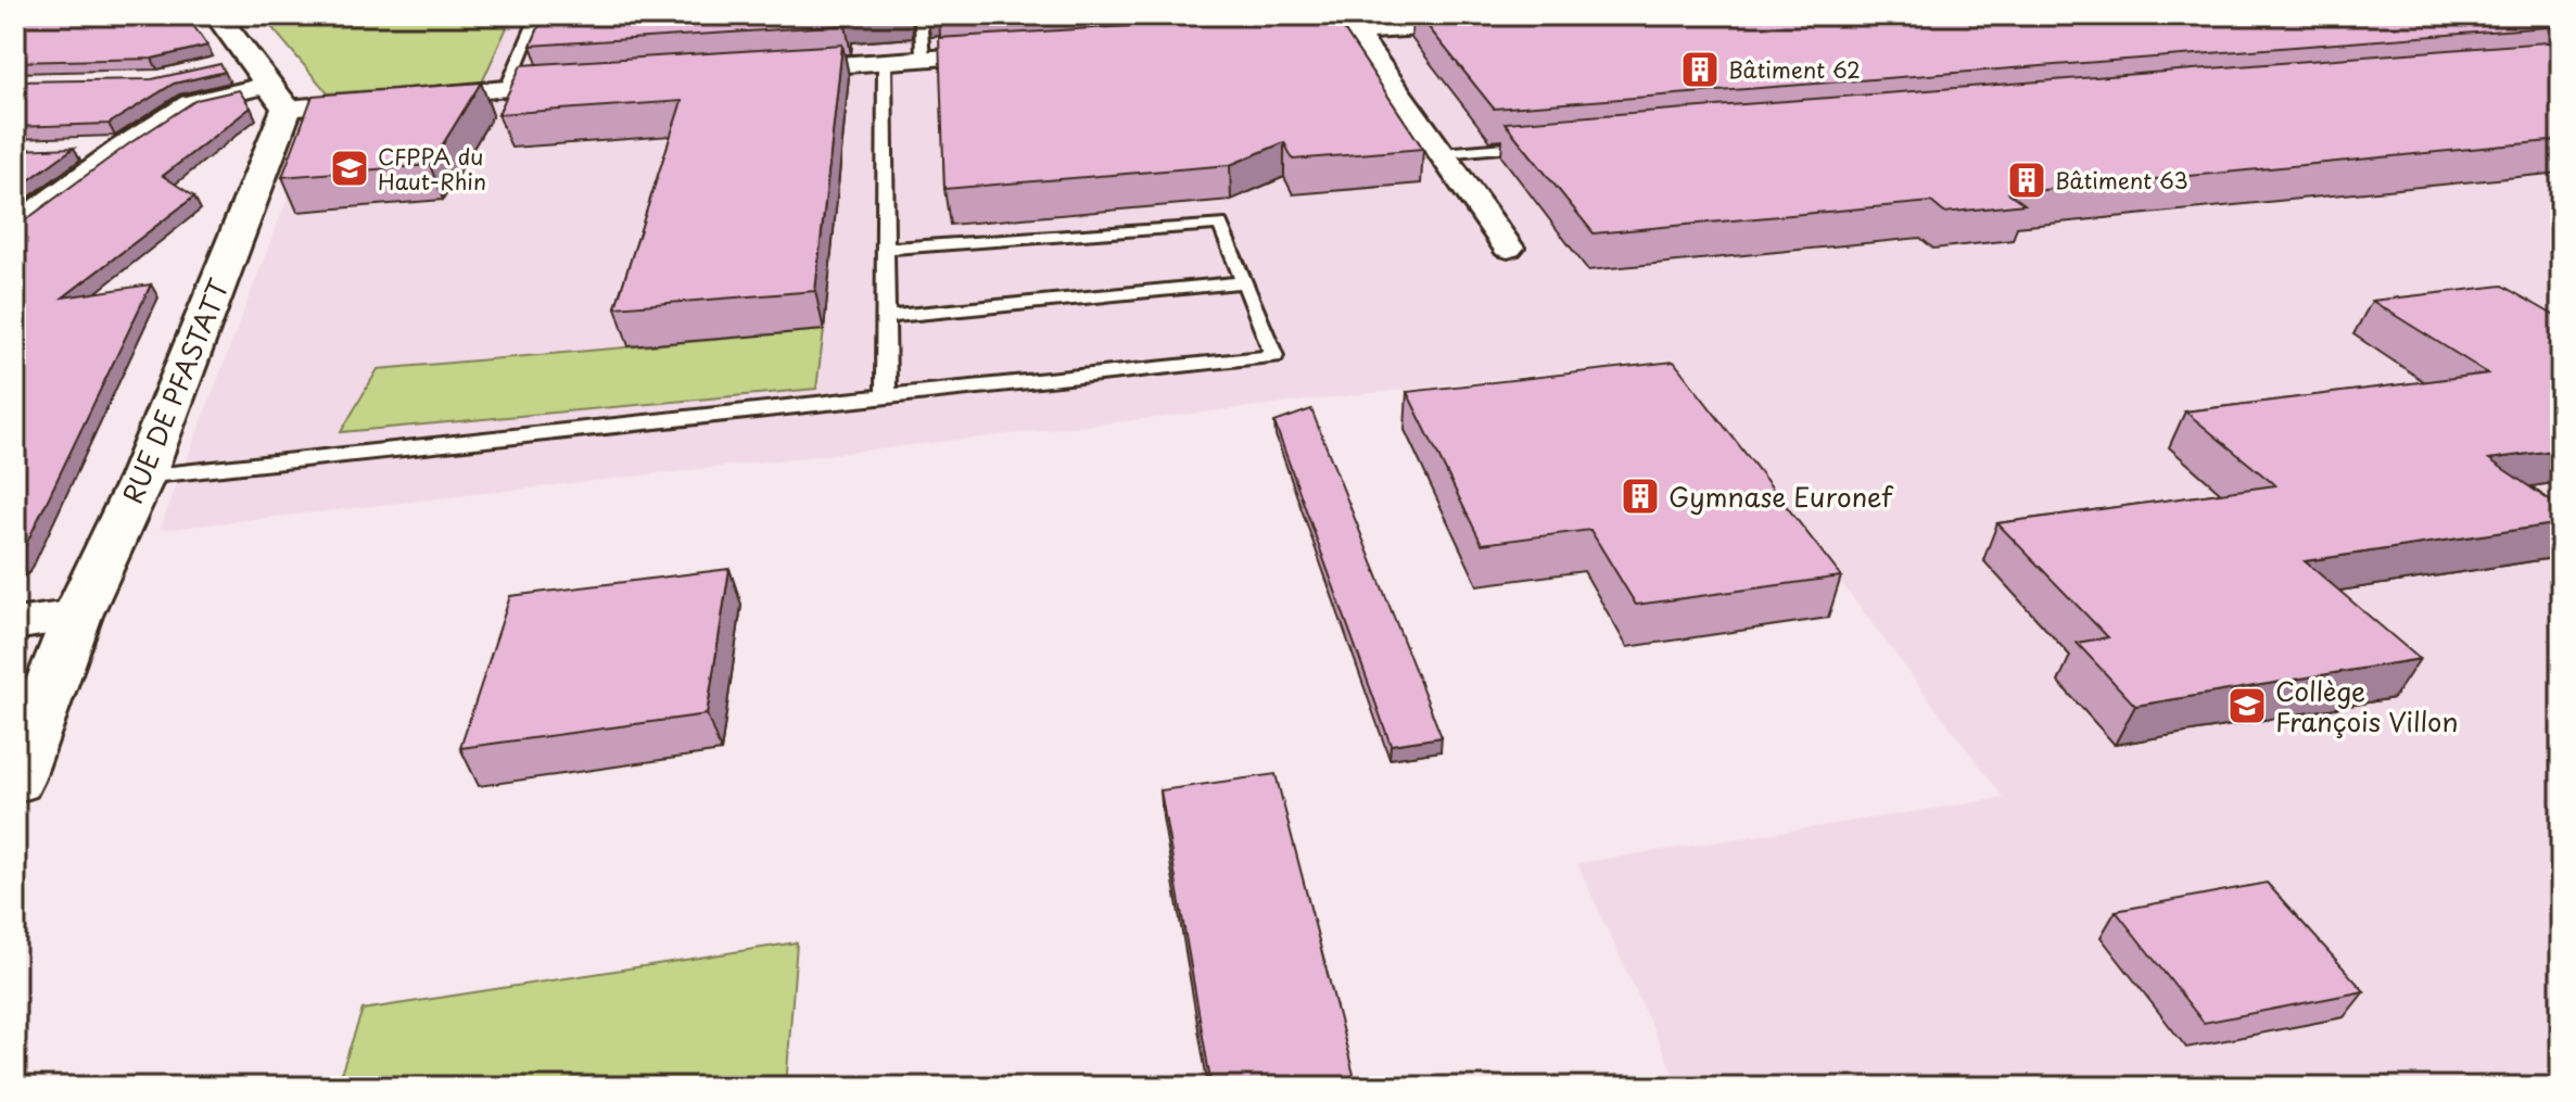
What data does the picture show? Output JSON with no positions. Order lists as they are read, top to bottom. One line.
{"streets":{"street":["RUE DE PFASTATT"]},"places":{"building":["Bâtiment 62","Bâtiment 63","Gymnase Euronef"],"school or university":["CFPPA du Haut-Rhin","Collège François Villon"]}}
